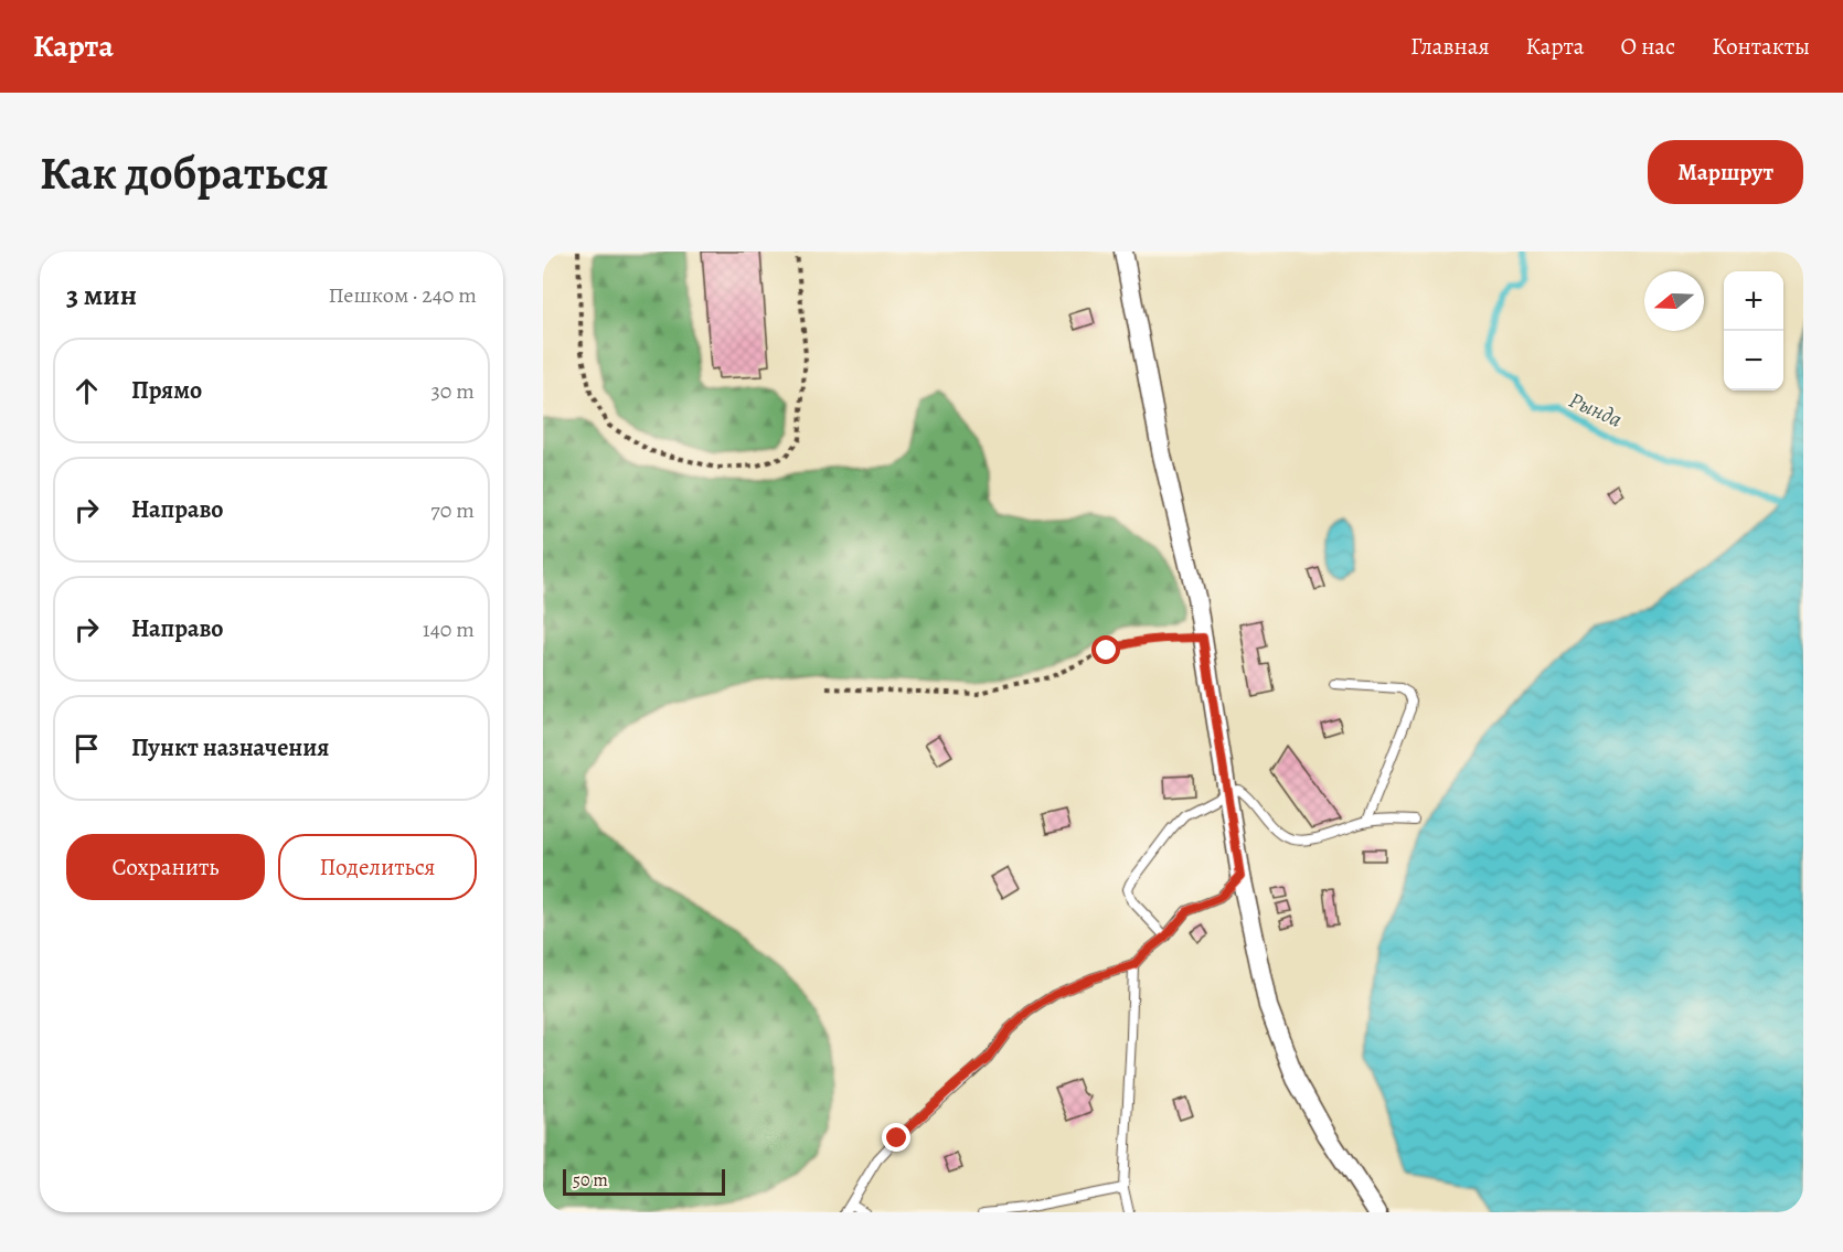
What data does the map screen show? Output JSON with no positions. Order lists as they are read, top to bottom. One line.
{"water":["Рында"],"scale_bar":"50 m","north":"left","page":{"header":"Карта","nav":["Главная","Карта","О нас","Контакты"],"buttons":["Маршрут",["Сохранить","Поделиться"]],"title":"Как добраться","heading":["3 мин","Пешком · 240 m"],"map_buttons":["+","−"],"list":[["Прямо","30 m"],["Направо","70 m"],["Направо","140 m"],"Пункт назначения"],"scale":"50 m"}}
